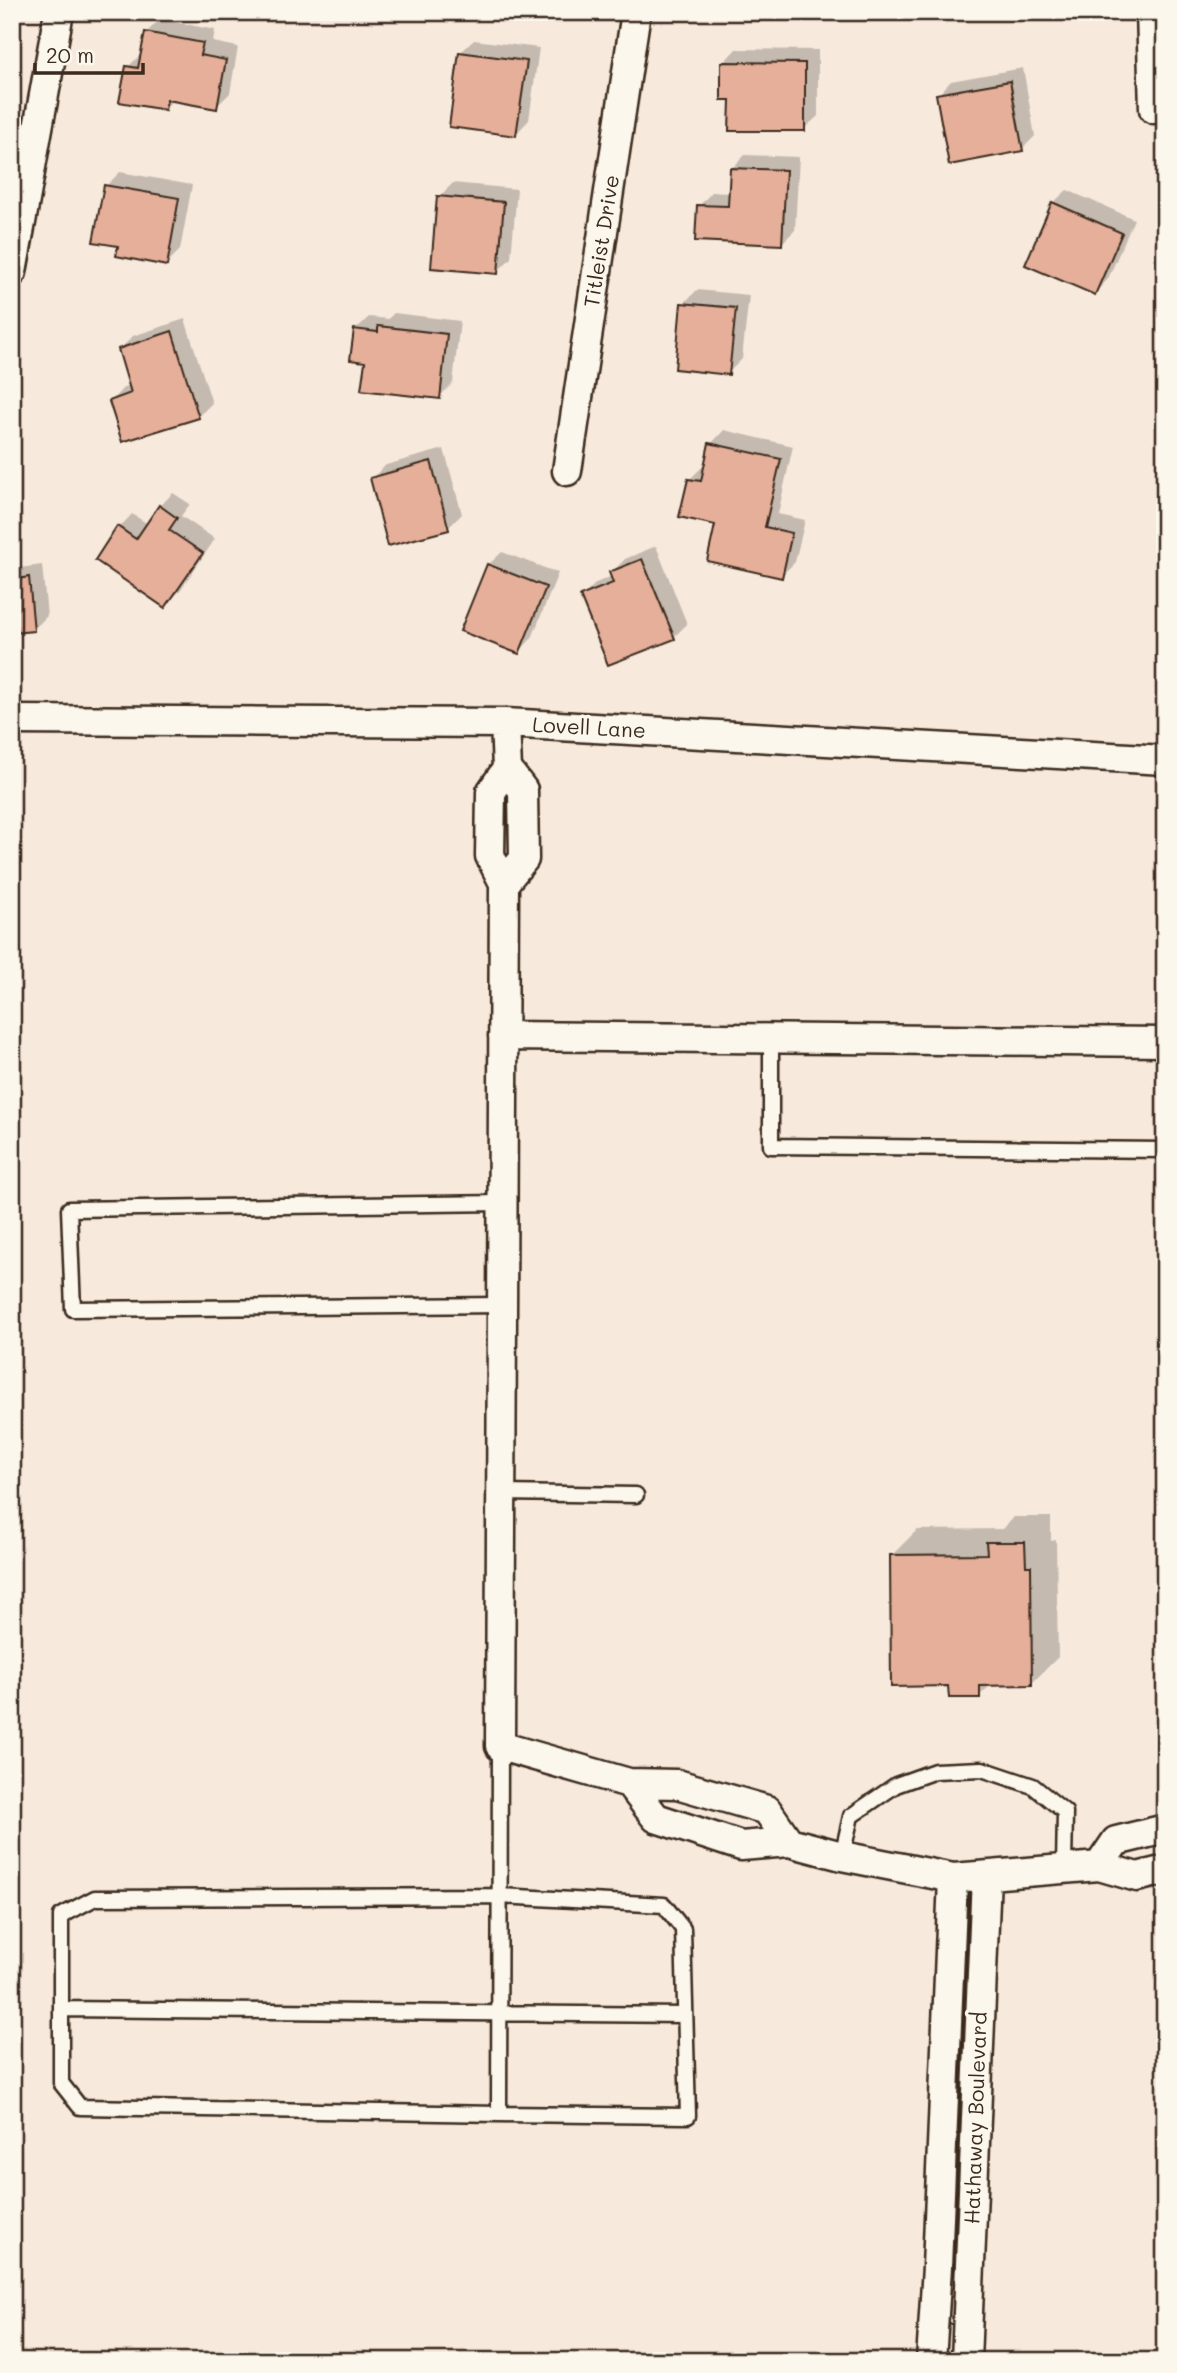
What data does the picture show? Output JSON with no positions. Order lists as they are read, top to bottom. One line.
{"streets":{"street":["Titleist Drive","Lovell Lane","Hathaway Boulevard"]},"scale_bar":"20 m"}
